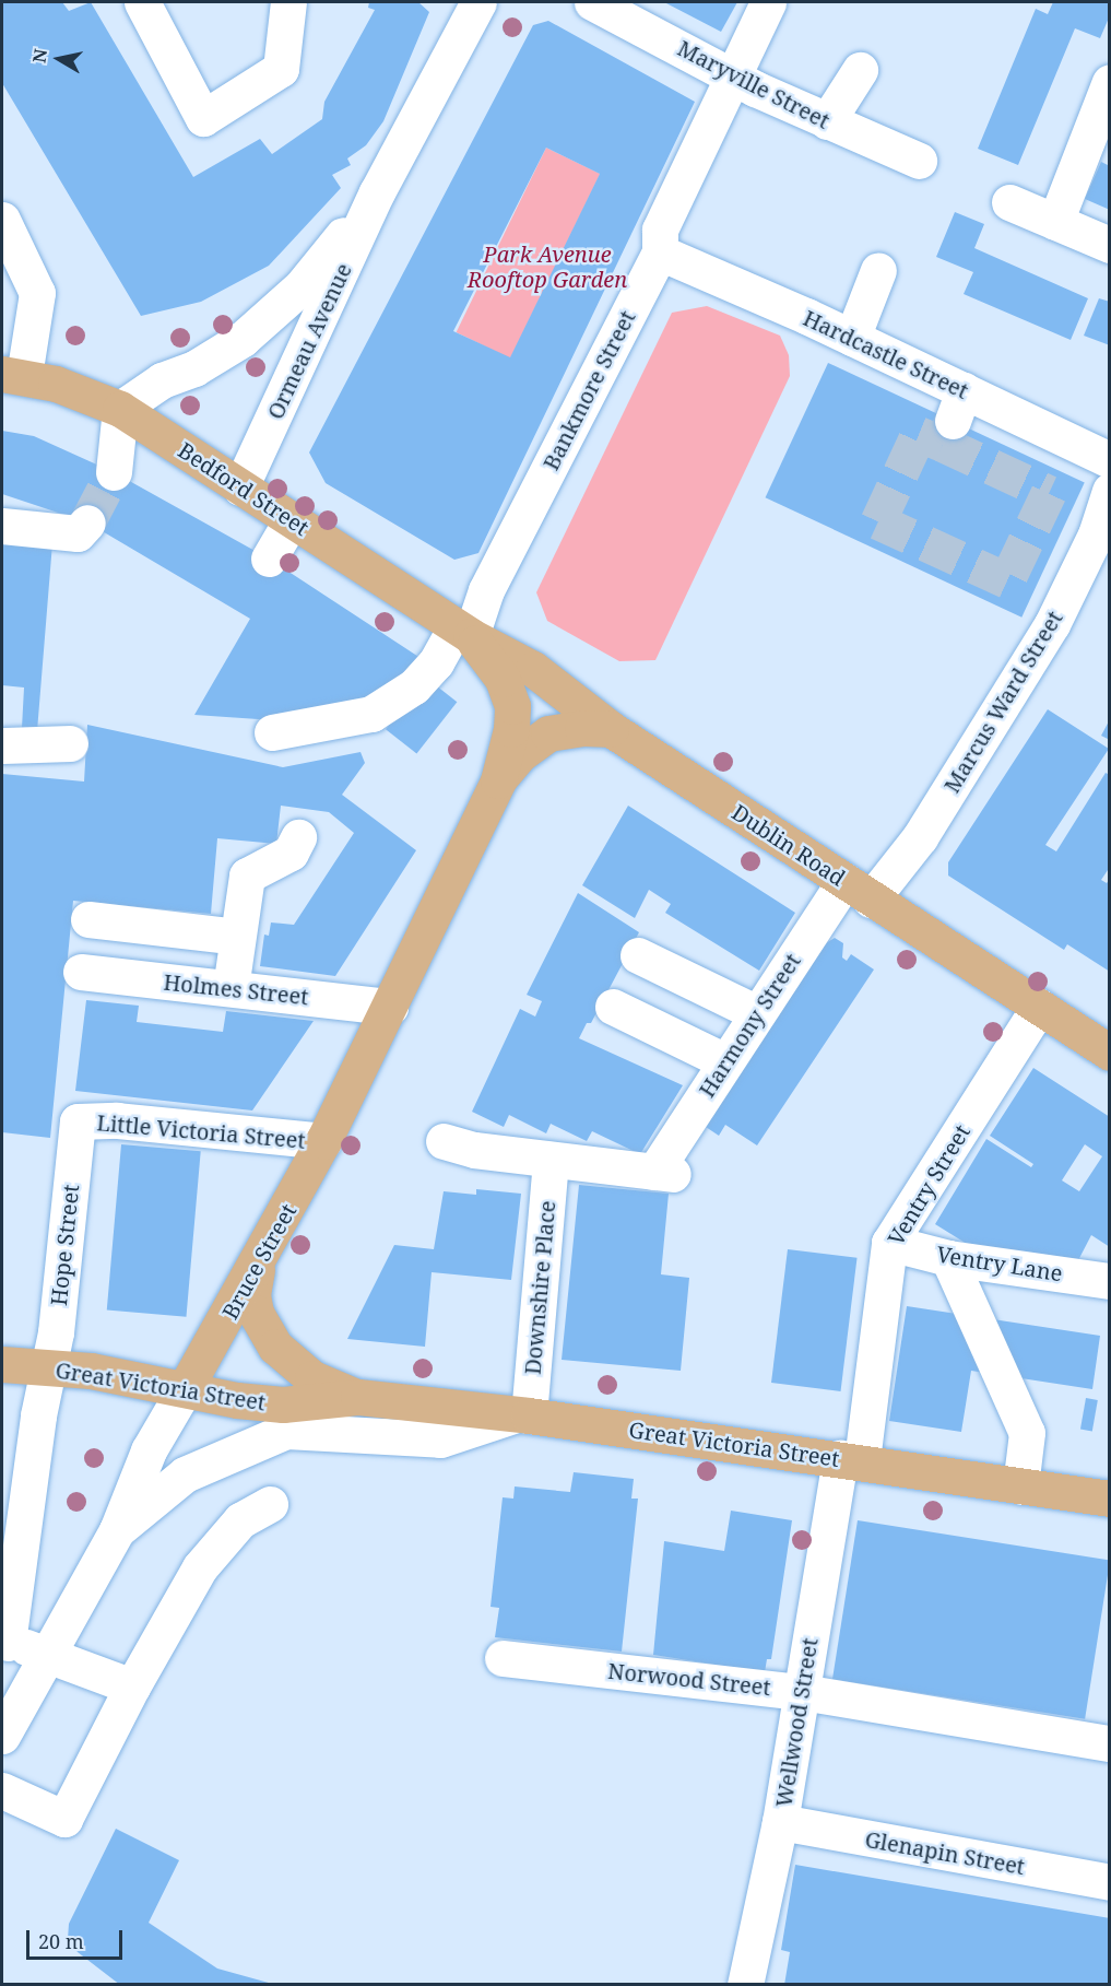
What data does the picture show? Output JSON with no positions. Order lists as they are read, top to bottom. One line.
{"streets":{"main road":["Bedford Street","Dublin Road","Bruce Street","Great Victoria Street"],"street":["Maryville Street","Ormeau Avenue","Hardcastle Street","Bankmore Street","Marcus Ward Street","Holmes Street","Harmony Street","Little Victoria Street","Ventry Street","Hope Street","Ventry Lane","Downshire Place","Norwood Street","Wellwood Street","Glenapin Street"]},"crossings":[["Maryville Street","Bankmore Street"],["Ormeau Avenue","Bedford Street"],["Hardcastle Street","Bankmore Street"],["Bankmore Street","Bedford Street"],["Bankmore Street","Dublin Road"],["Bankmore Street","Bruce Street"],["Bedford Street","Dublin Road"],["Bedford Street","Bruce Street"],["Marcus Ward Street","Dublin Road"],["Marcus Ward Street","Harmony Street"],["Dublin Road","Harmony Street"],["Dublin Road","Ventry Street"],["Dublin Road","Bruce Street"],["Holmes Street","Bruce Street"],["Harmony Street","Downshire Place"],["Little Victoria Street","Hope Street"],["Little Victoria Street","Bruce Street"],["Ventry Street","Ventry Lane"],["Ventry Street","Great Victoria Street"],["Ventry Street","Wellwood Street"],["Hope Street","Great Victoria Street"],["Bruce Street","Great Victoria Street"],["Downshire Place","Great Victoria Street"],["Great Victoria Street","Wellwood Street"],["Norwood Street","Wellwood Street"],["Wellwood Street","Glenapin Street"]],"parks":["Park Avenue Rooftop Garden"],"scale_bar":"20 m","north":"left"}
